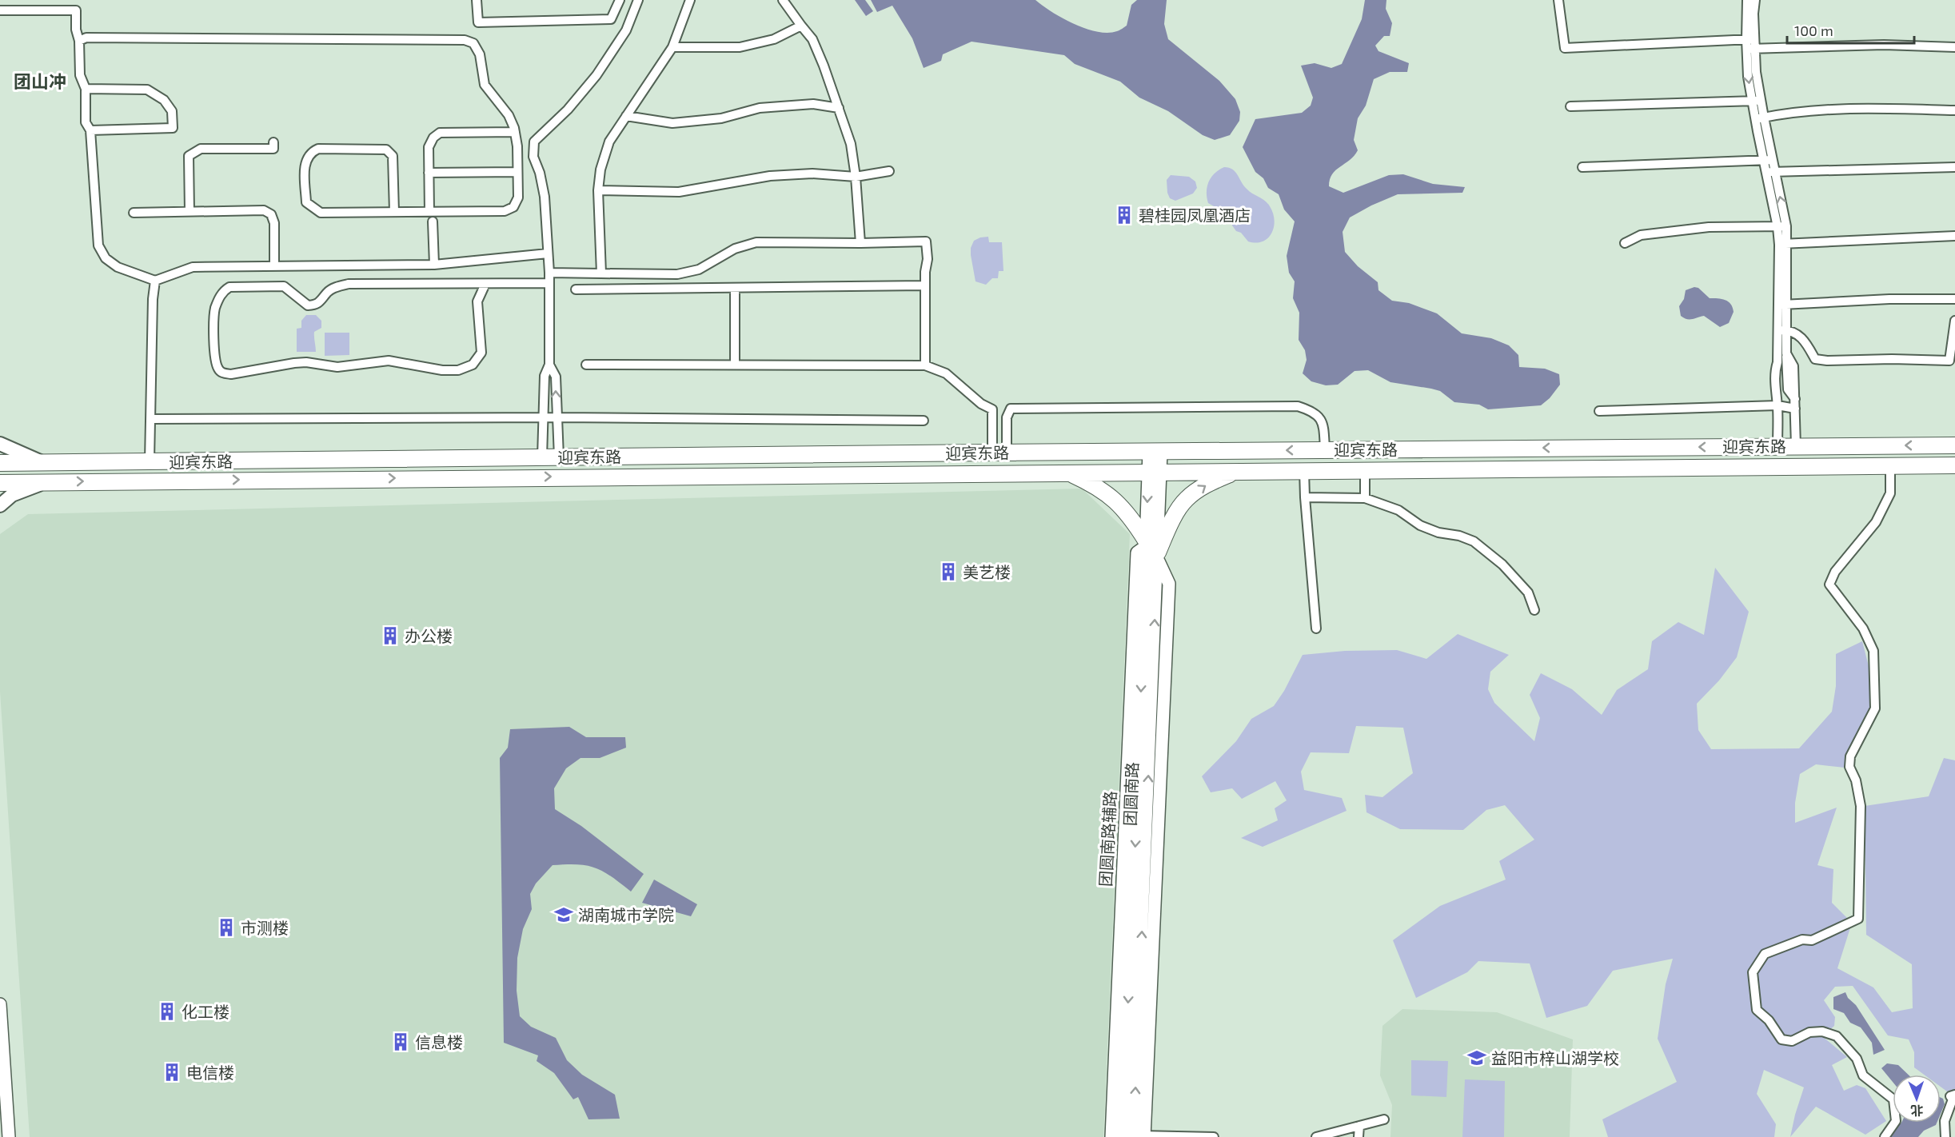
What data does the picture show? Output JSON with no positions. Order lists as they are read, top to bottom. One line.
{"streets":{"highway":["迎宾东路"],"main road":["团圆南路","团圆南路辅路"]},"crossings":[["迎宾东路","团圆南路"],["团圆南路","团圆南路辅路"]],"districts":["团山冲"],"places":{"building":["碧桂园凤凰酒店","美艺楼","办公楼","市测楼","化工楼","信息楼","电信楼"],"school or university":["湖南城市学院","益阳市梓山湖学校"]},"scale_bar":"100 m","north":"bottom"}
